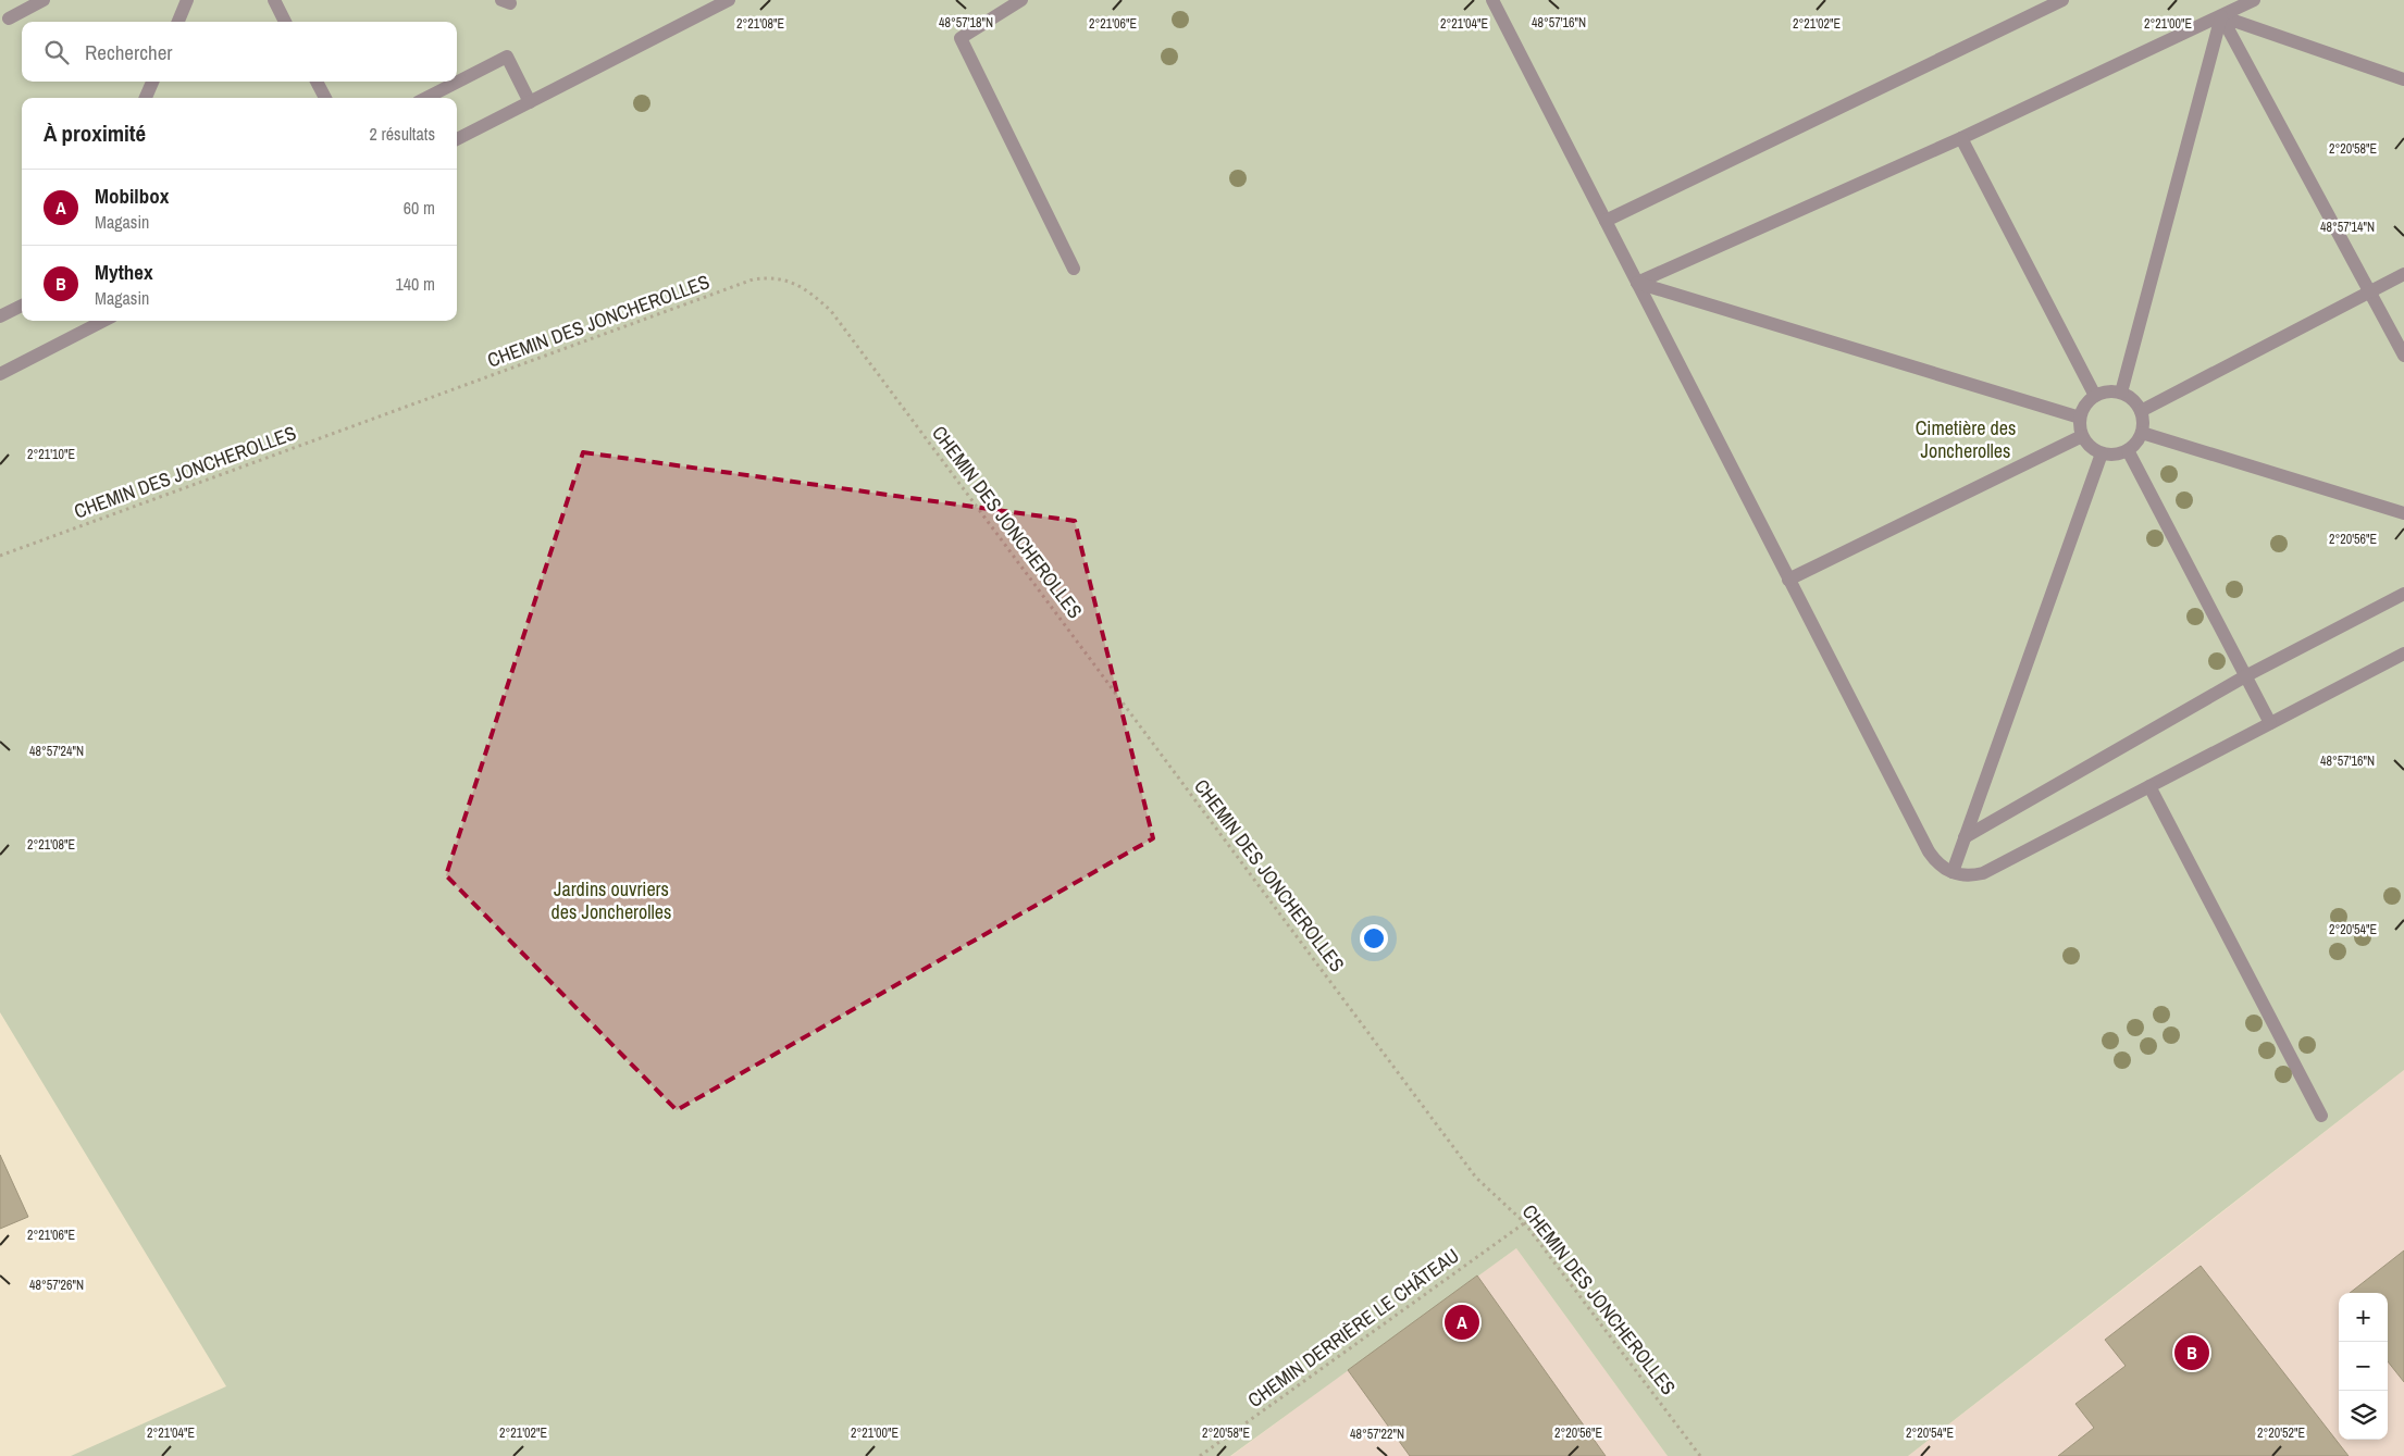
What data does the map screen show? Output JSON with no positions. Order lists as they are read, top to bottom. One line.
{"streets":{"path":["CHEMIN DES JONCHEROLLES","CHEMIN DERRIÈRE LE CHÂTEAU"]},"crossings":[["CHEMIN DES JONCHEROLLES","CHEMIN DERRIÈRE LE CHÂTEAU"]],"parks":["Cimetière des Joncherolles","Jardins ouvriers des Joncherolles"],"page":{"search":"Rechercher","heading":["À proximité","2 résultats"],"list":[{"mark":"A","name":"Mobilbox","note":"Magasin","value":"60 m"},{"mark":"B","name":"Mythex","note":"Magasin","value":"140 m"}],"map_buttons":["+","−"],"pins":["A","B"]},"coordinates":["48°57'18\"N","48°57'16\"N","2°21'08\"E","2°21'06\"E","2°21'04\"E","2°21'02\"E","2°21'00\"E","2°20'58\"E","48°57'14\"N","2°21'10\"E","2°20'56\"E","48°57'24\"N","2°20'54\"E","48°57'26\"N","2°20'52\"E","48°57'22\"N"]}
